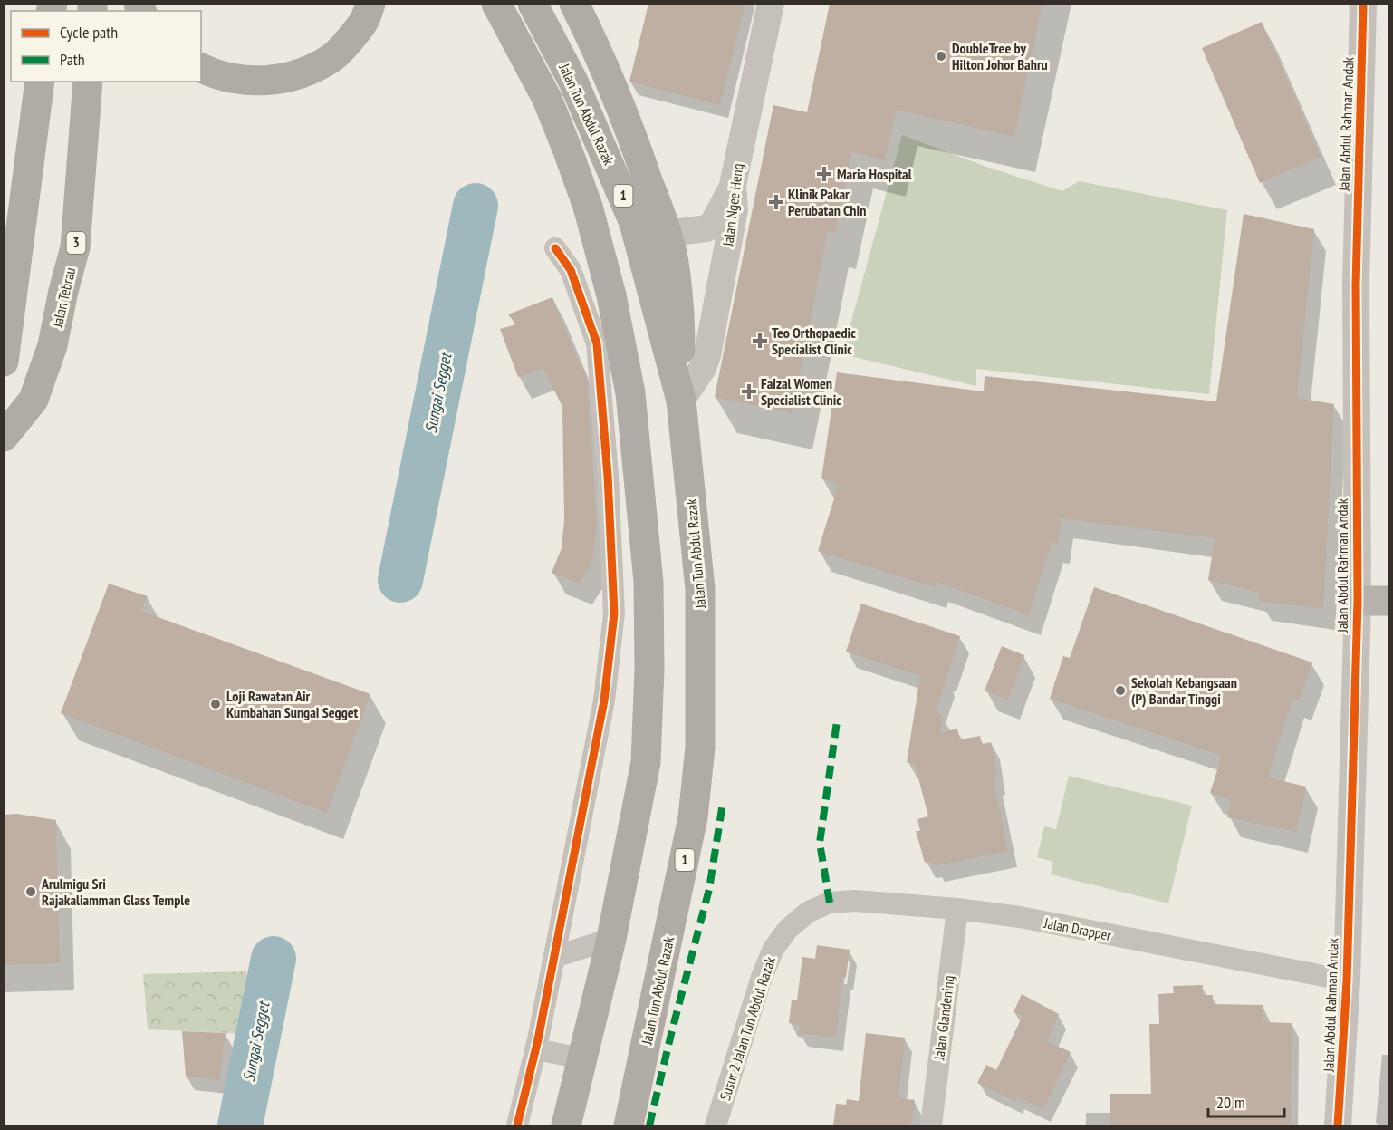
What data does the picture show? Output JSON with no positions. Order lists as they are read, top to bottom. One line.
{"streets":{"highway":["Jalan Tun Abdul Razak","1","3","Jalan Tebrau"],"street":["Jalan Abdul Rahman Andak","Jalan Ngee Heng","Jalan Drapper","Jalan Glandening","Susur 2 Jalan Tun Abdul Razak"]},"crossings":[["Jalan Tun Abdul Razak","Jalan Ngee Heng"],["Jalan Abdul Rahman Andak","Jalan Drapper"],["Jalan Drapper","Jalan Glandening"],["Jalan Drapper","Susur 2 Jalan Tun Abdul Razak"]],"water":["Sungai Segget"],"places":{"other":["DoubleTree by Hilton Johor Bahru","Sekolah Kebangsaan (P) Bandar Tinggi","Loji Rawatan Air Kumbahan Sungai Segget","Arulmigu Sri Rajakaliamman Glass Temple"],"health":["Maria Hospital","Klinik Pakar Perubatan Chin","Teo Orthopaedic Specialist Clinic","Faizal Women Specialist Clinic"]},"legend":["Cycle path","Path"],"scale_bar":"20 m"}
